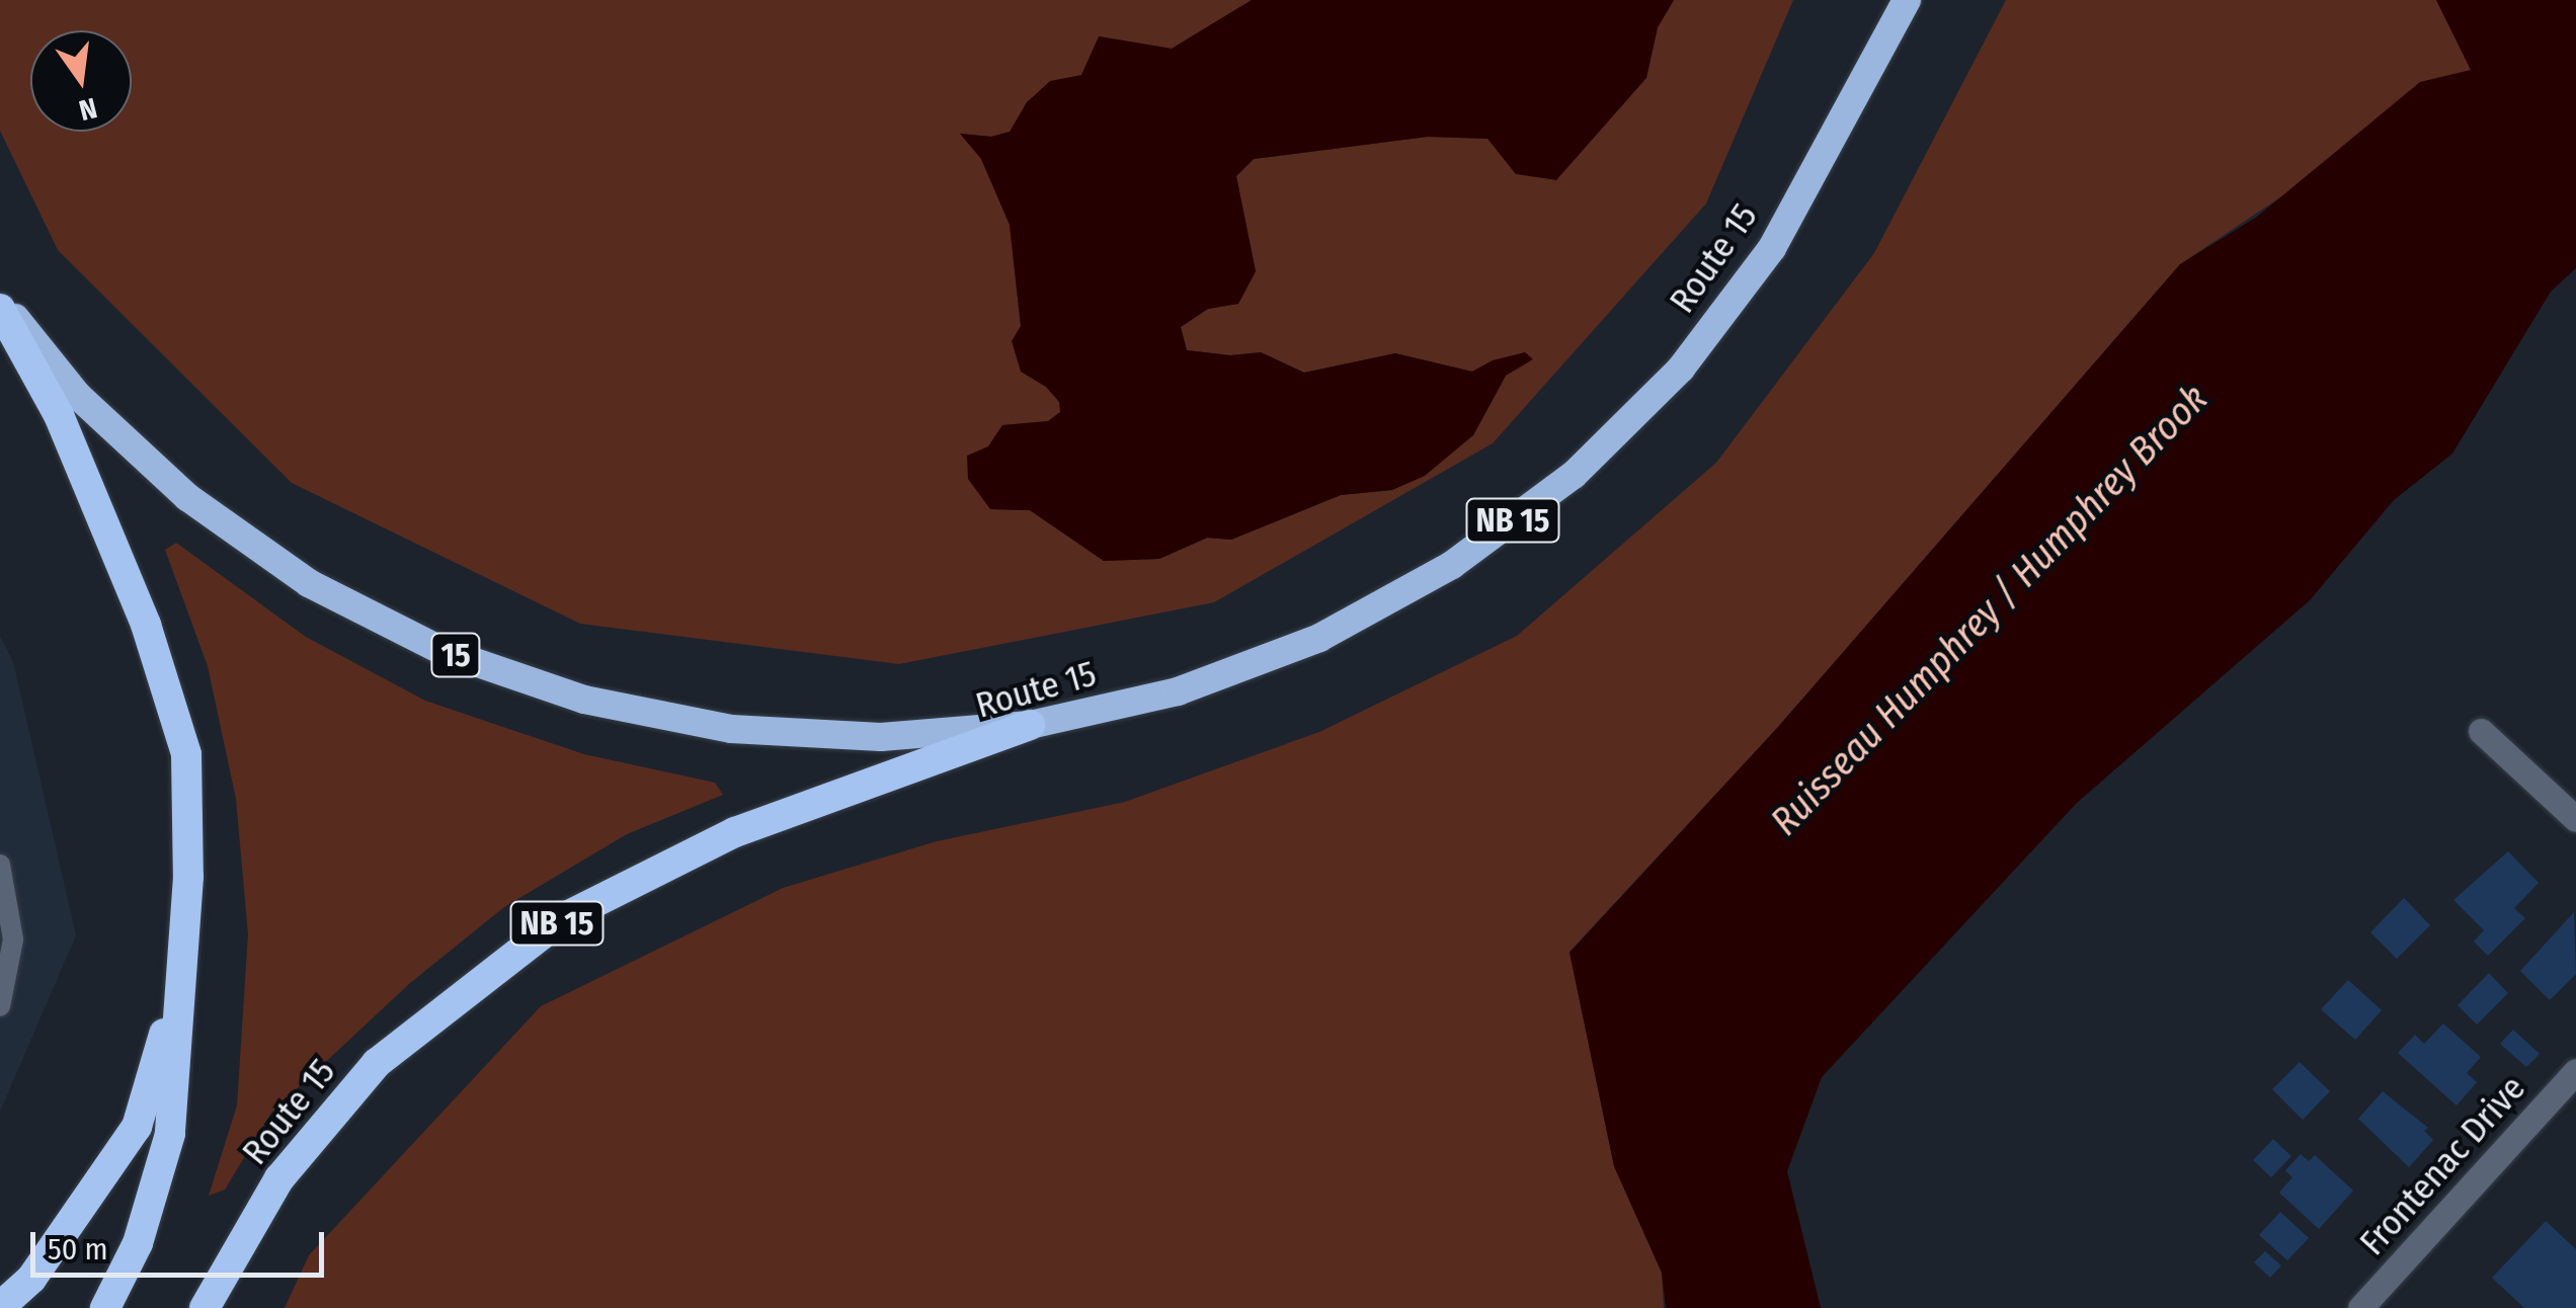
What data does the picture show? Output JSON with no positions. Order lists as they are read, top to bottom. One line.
{"streets":{"highway":["Route 15","NB 15","15"],"street":["Frontenac Drive"]},"crossings":[["Route 15","NB 15"],["Route 15","15"]],"water":["Ruisseau Humphrey / Humphrey Brook"],"scale_bar":"50 m","north":"bottom"}
